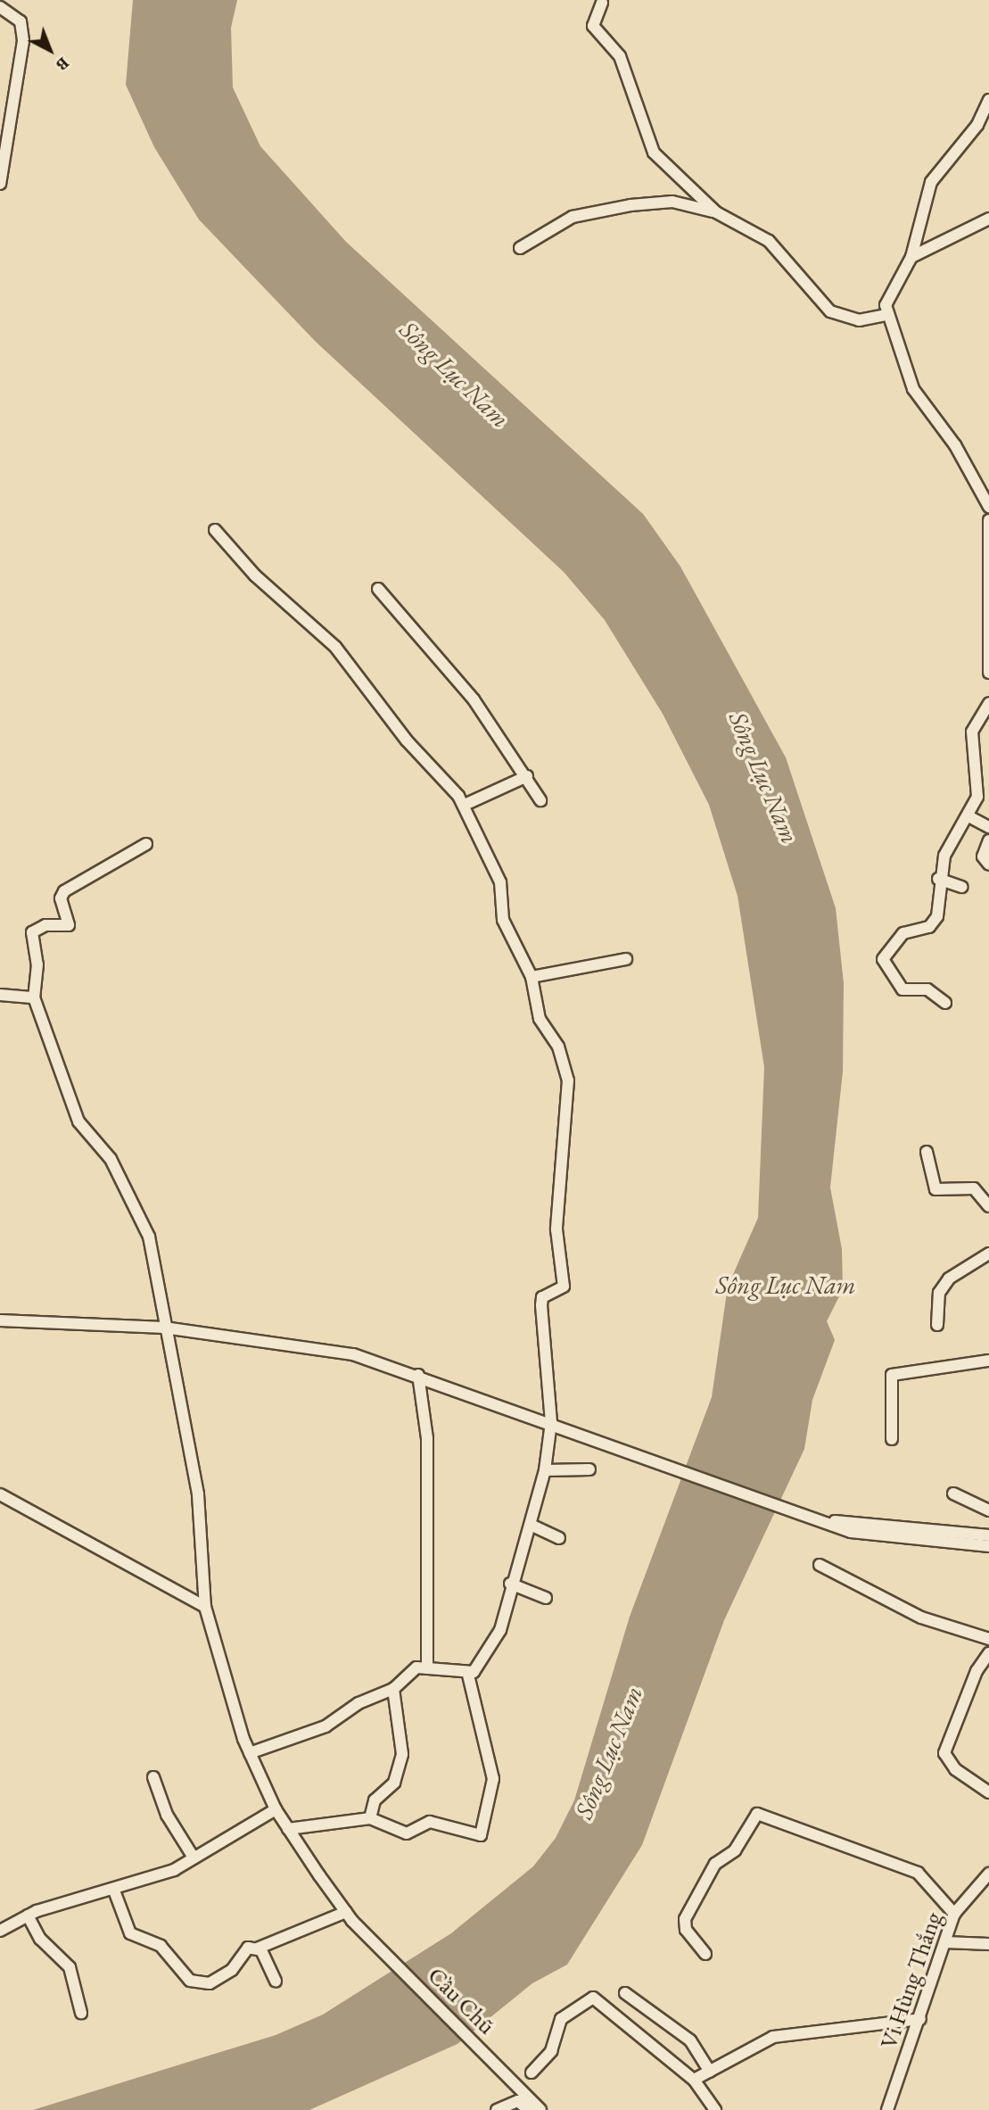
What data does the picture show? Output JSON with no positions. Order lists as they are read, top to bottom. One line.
{"streets":{"street":["Vi Hùng Thắng","Cầu Chũ"]},"water":["Sông Lục Nam"],"north":"bottom right"}
